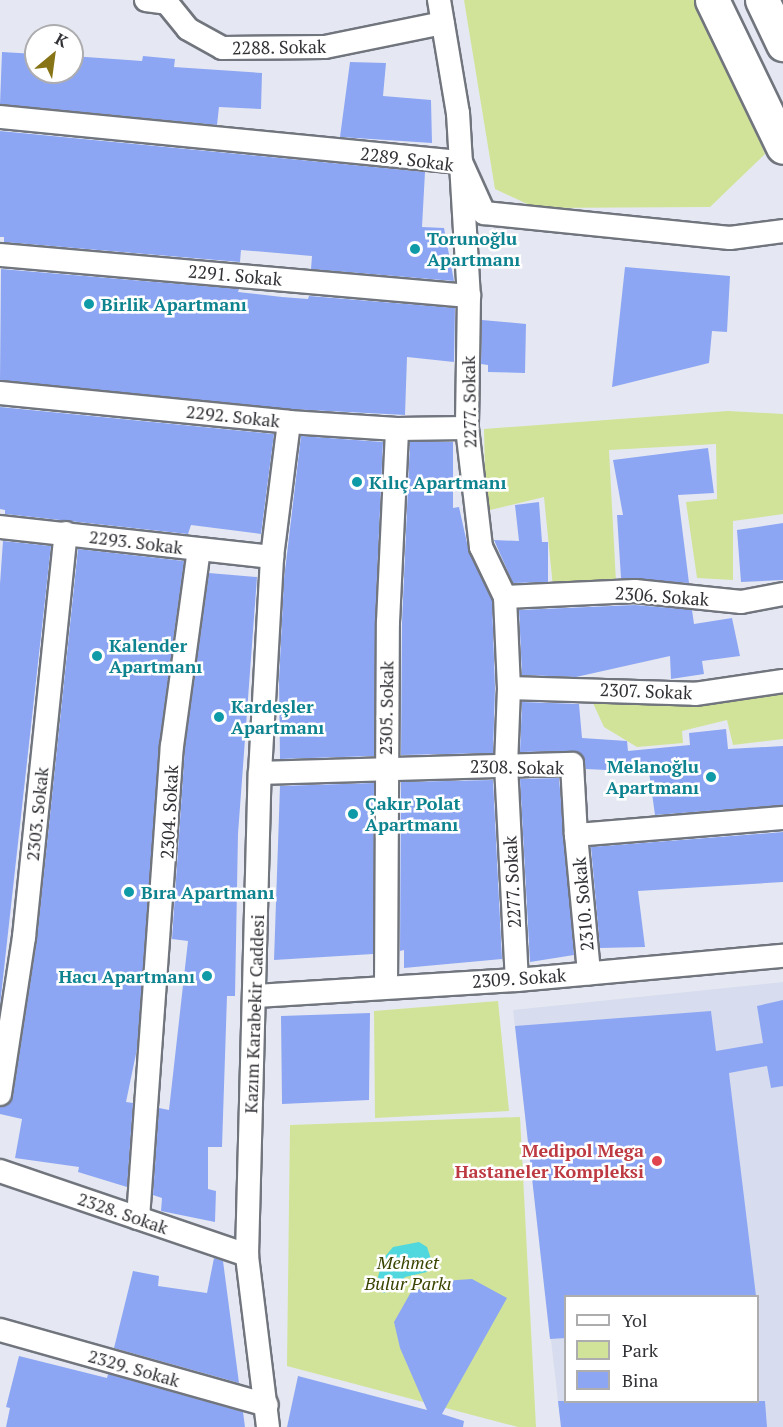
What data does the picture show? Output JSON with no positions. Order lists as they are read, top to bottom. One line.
{"streets":{"street":["2288. Sokak","2289. Sokak","2291. Sokak","2277. Sokak","2292. Sokak","2293. Sokak","2306. Sokak","2307. Sokak","2305. Sokak","2308. Sokak","2304. Sokak","2303. Sokak","2310. Sokak","2309. Sokak","Kazım Karabekir Caddesi","2328. Sokak","2329. Sokak"]},"crossings":[["2288. Sokak","2277. Sokak"],["2289. Sokak","2277. Sokak"],["2291. Sokak","2277. Sokak"],["2277. Sokak","2292. Sokak"],["2277. Sokak","2306. Sokak"],["2277. Sokak","2307. Sokak"],["2277. Sokak","2308. Sokak"],["2277. Sokak","2309. Sokak"],["2292. Sokak","2305. Sokak"],["2292. Sokak","Kazım Karabekir Caddesi"],["2293. Sokak","2304. Sokak"],["2293. Sokak","2303. Sokak"],["2293. Sokak","Kazım Karabekir Caddesi"],["2305. Sokak","2308. Sokak"],["2305. Sokak","2309. Sokak"],["2308. Sokak","2310. Sokak"],["2308. Sokak","Kazım Karabekir Caddesi"],["2304. Sokak","2328. Sokak"],["2310. Sokak","2309. Sokak"],["2309. Sokak","Kazım Karabekir Caddesi"],["Kazım Karabekir Caddesi","2328. Sokak"],["Kazım Karabekir Caddesi","2329. Sokak"]],"parks":["Mehmet Bulur Parkı"],"places":["Torunoğlu Apartmanı","Birlik Apartmanı","Kılıç Apartmanı","Kalender Apartmanı","Kardeşler Apartmanı","Melanoğlu Apartmanı","Çakır Polat Apartmanı","Bıra Apartmanı","Hacı Apartmanı","Medipol Mega Hastaneler Kompleksi"],"legend":["Yol","Park","Bina"],"north":"top right"}
